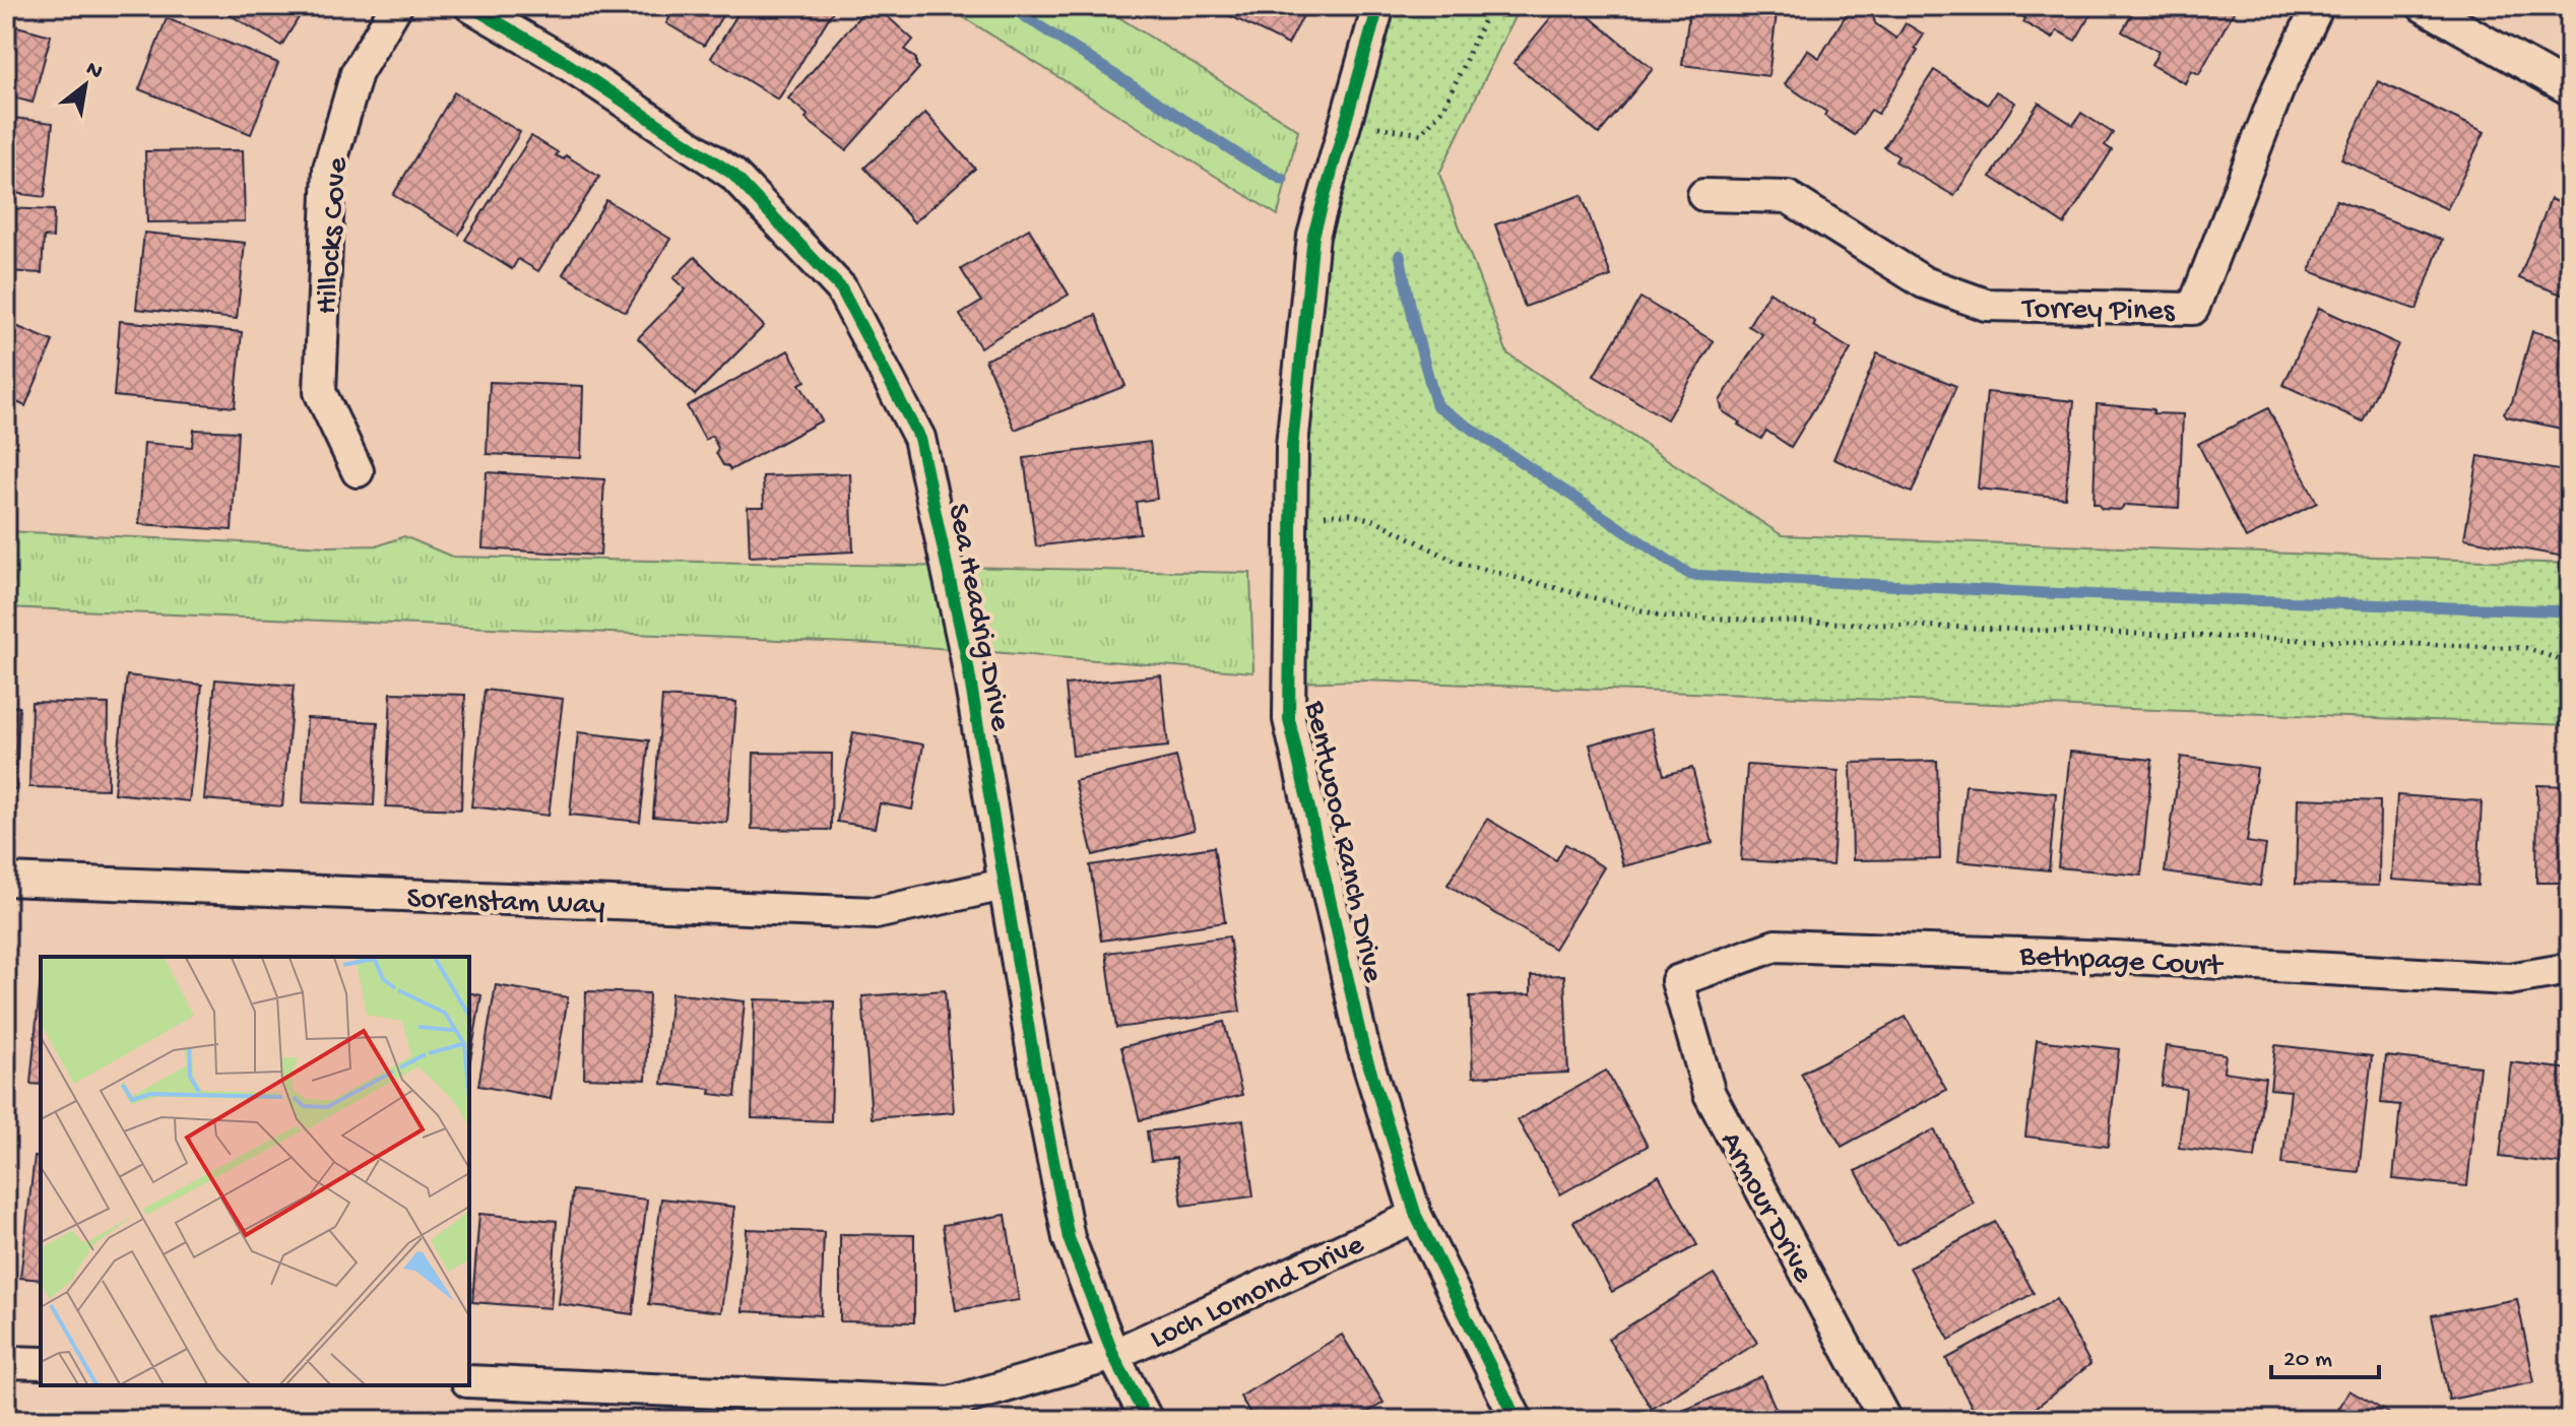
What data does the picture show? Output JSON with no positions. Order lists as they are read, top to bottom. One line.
{"streets":{"street":["Hillocks Cove","Torrey Pines","Sea Headrig Drive","Bentwood Ranch Drive","Sorenstam Way","Bethpage Court","Armour Drive","Loch Lomond Drive"]},"crossings":[["Sea Headrig Drive","Sorenstam Way"],["Sea Headrig Drive","Loch Lomond Drive"],["Bentwood Ranch Drive","Loch Lomond Drive"],["Bethpage Court","Armour Drive"]],"scale_bar":"20 m","north":"top right"}
